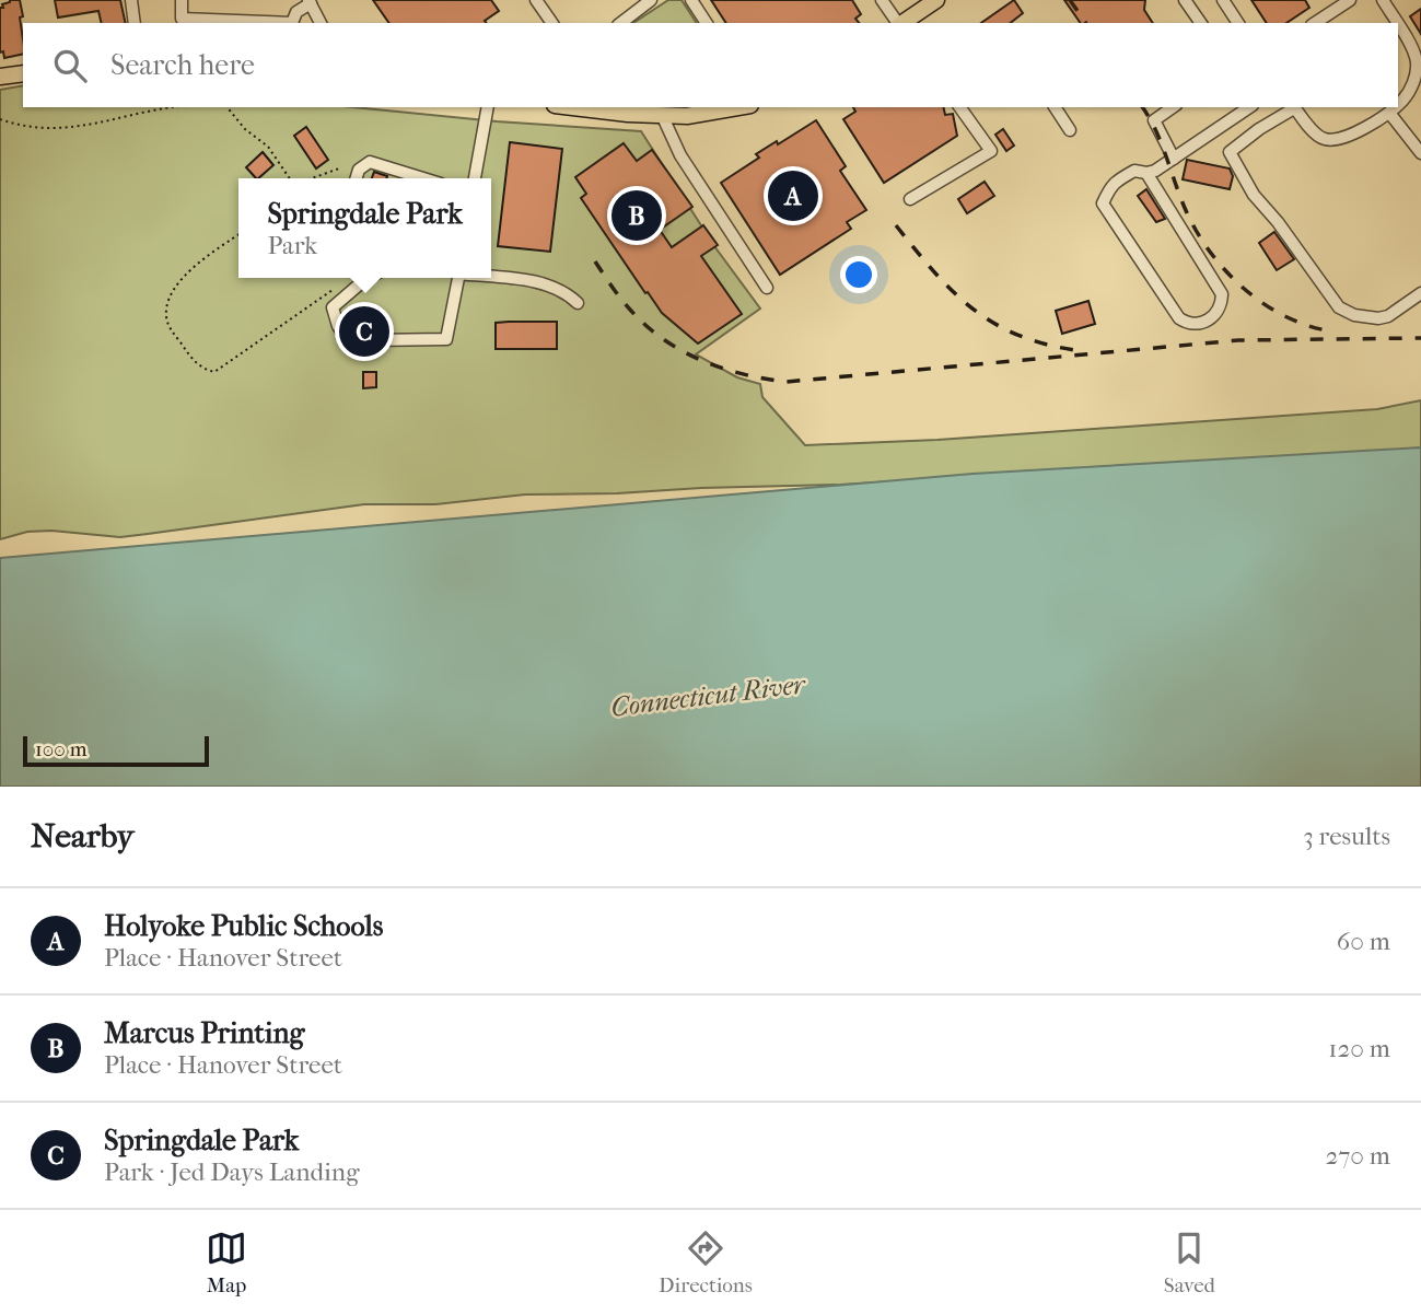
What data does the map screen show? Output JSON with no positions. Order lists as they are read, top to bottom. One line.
{"water":["Connecticut River"],"scale_bar":"100 m","page":{"search":"Search here","pins":["A","B","C"],"popup":["Springdale Park","Park"],"scale":"100 m","heading":["Nearby","3 results"],"list":[{"mark":"A","name":"Holyoke Public Schools","note":"Place · Hanover Street","value":"60 m"},{"mark":"B","name":"Marcus Printing","note":"Place · Hanover Street","value":"120 m"},{"mark":"C","name":"Springdale Park","note":"Park · Jed Days Landing","value":"270 m"}],"nav":["Map","Directions","Saved"]}}
